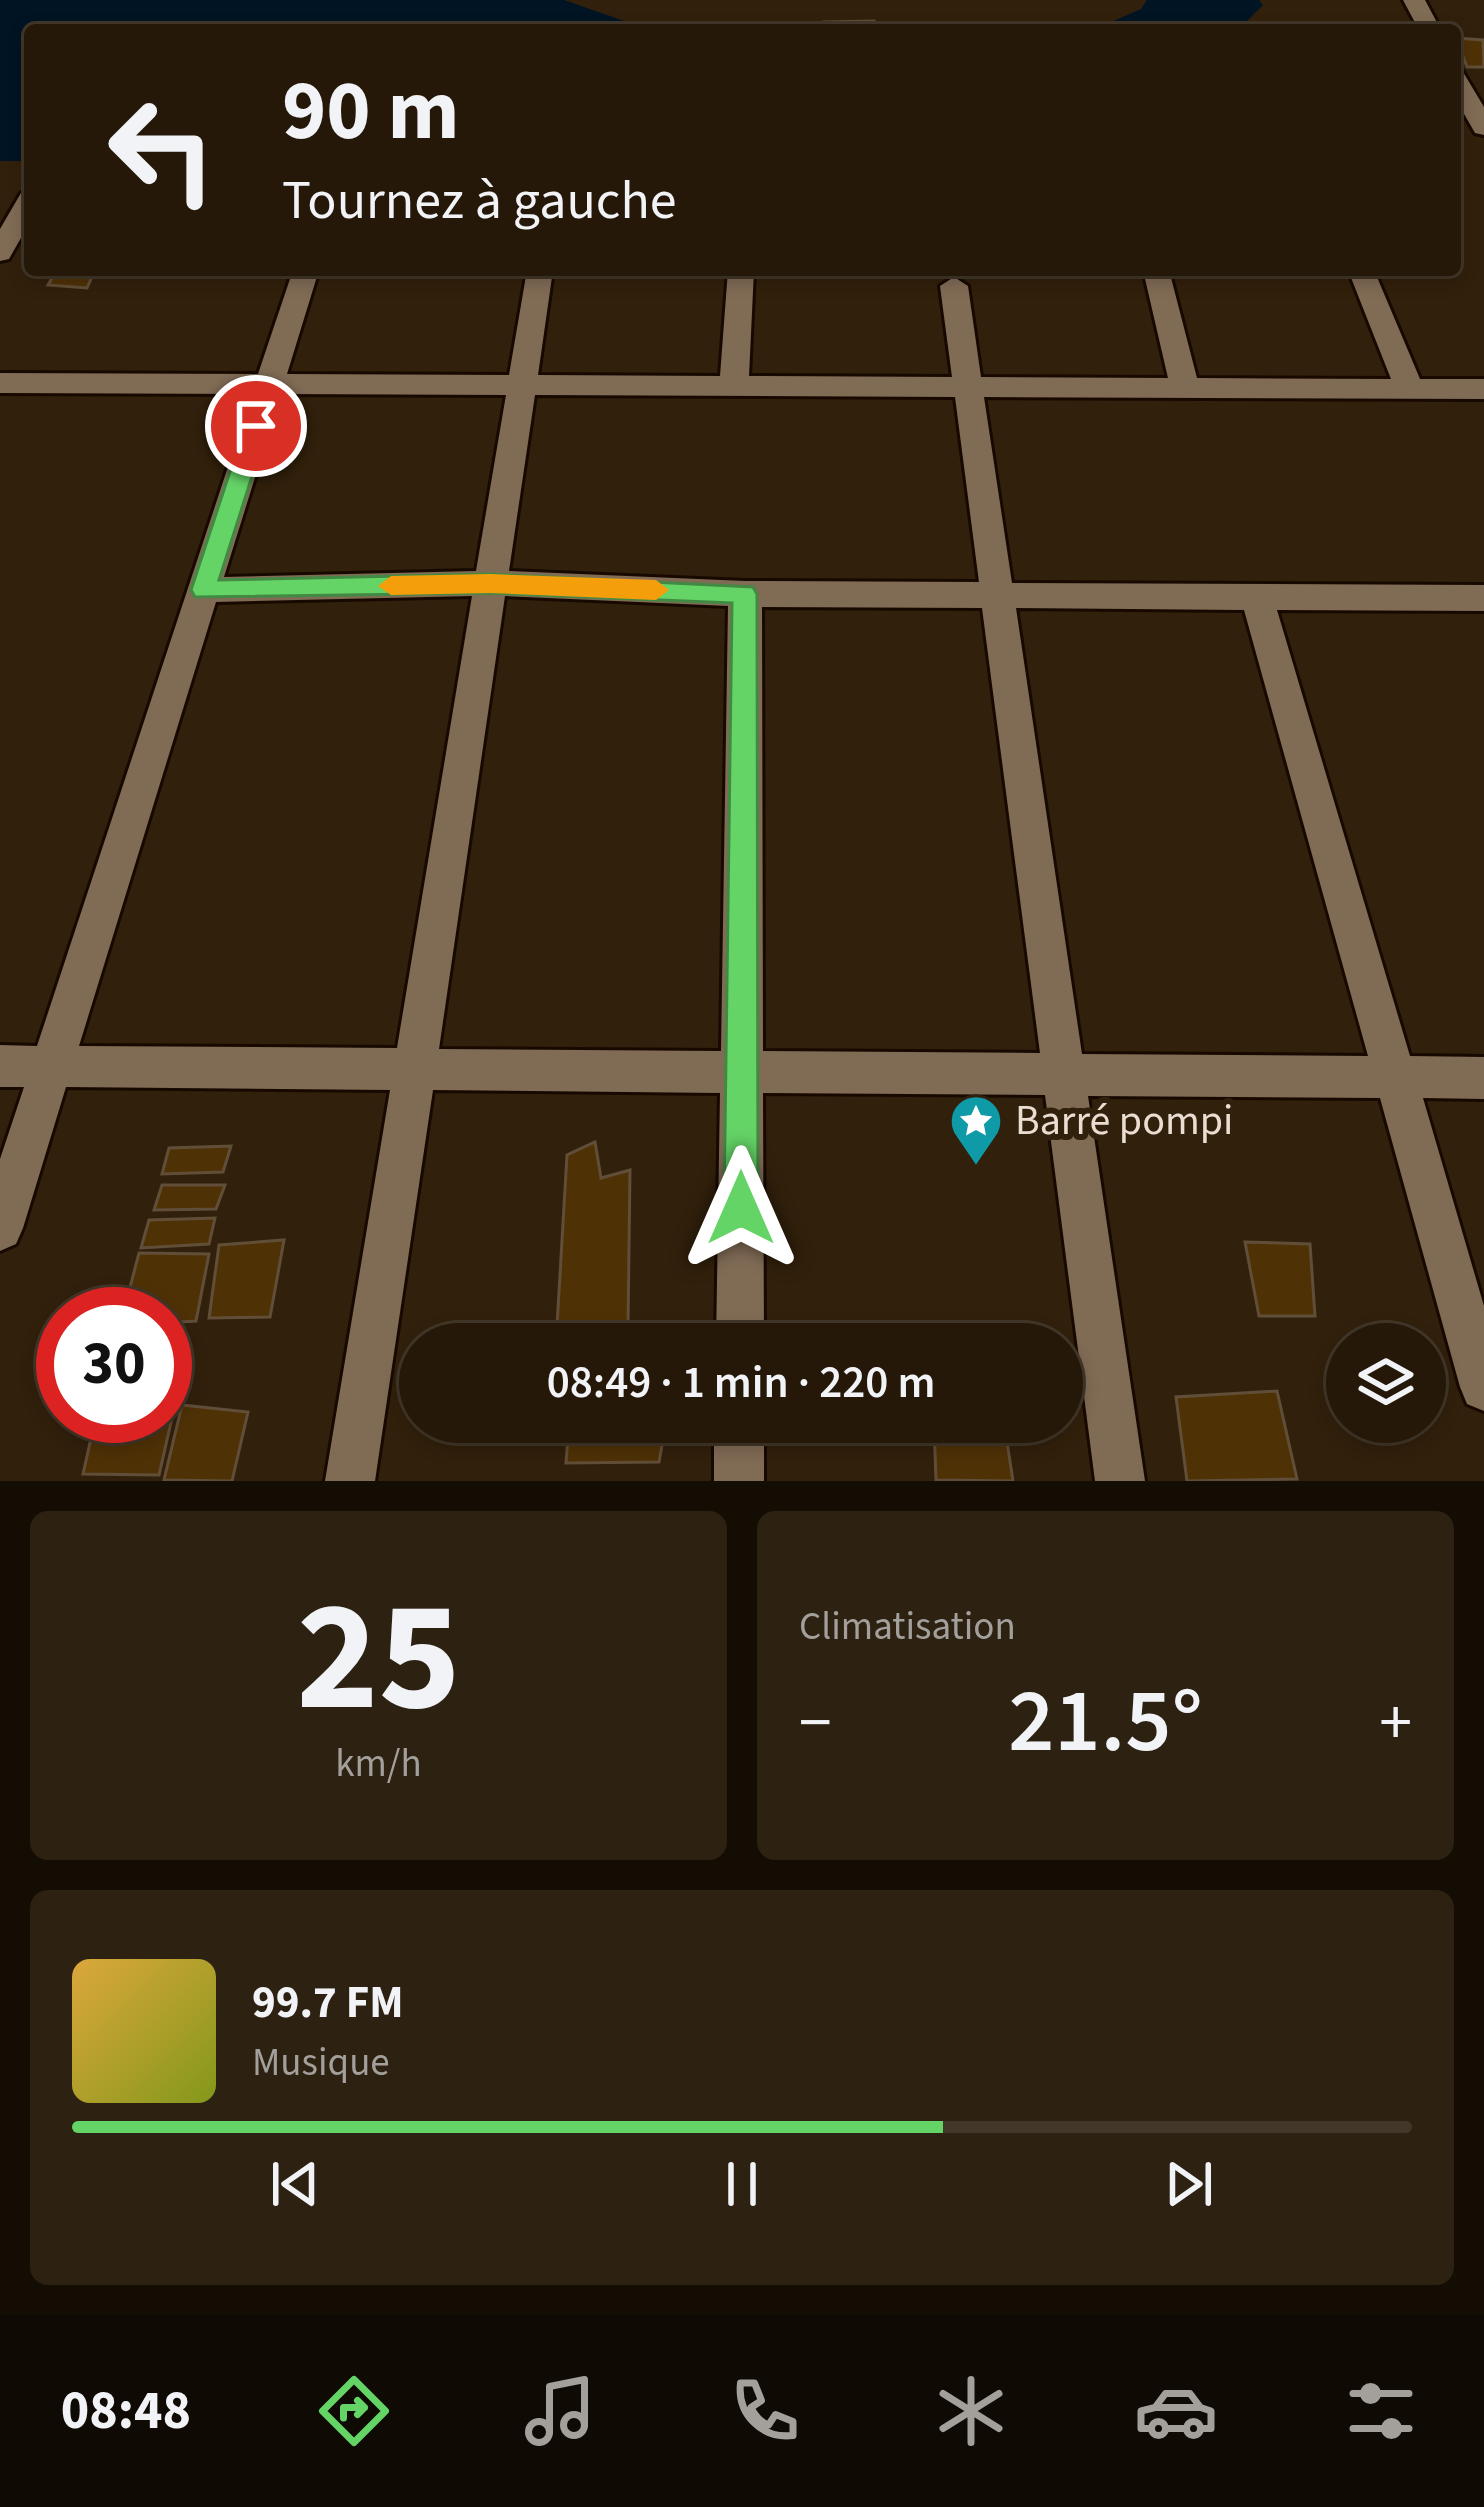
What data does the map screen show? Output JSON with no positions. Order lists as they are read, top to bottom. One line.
{"places":{"place":["Barré pompi"]},"page":{"turn":["90 m","Tournez à gauche"],"limit":"30","trip":"08:49 · 1 min · 220 m","tile":[["25","km/h"],"Climatisation"],"heat":["−","21.5°","+"],"song":["99.7 FM","Musique"],"tabs":"08:48"}}
